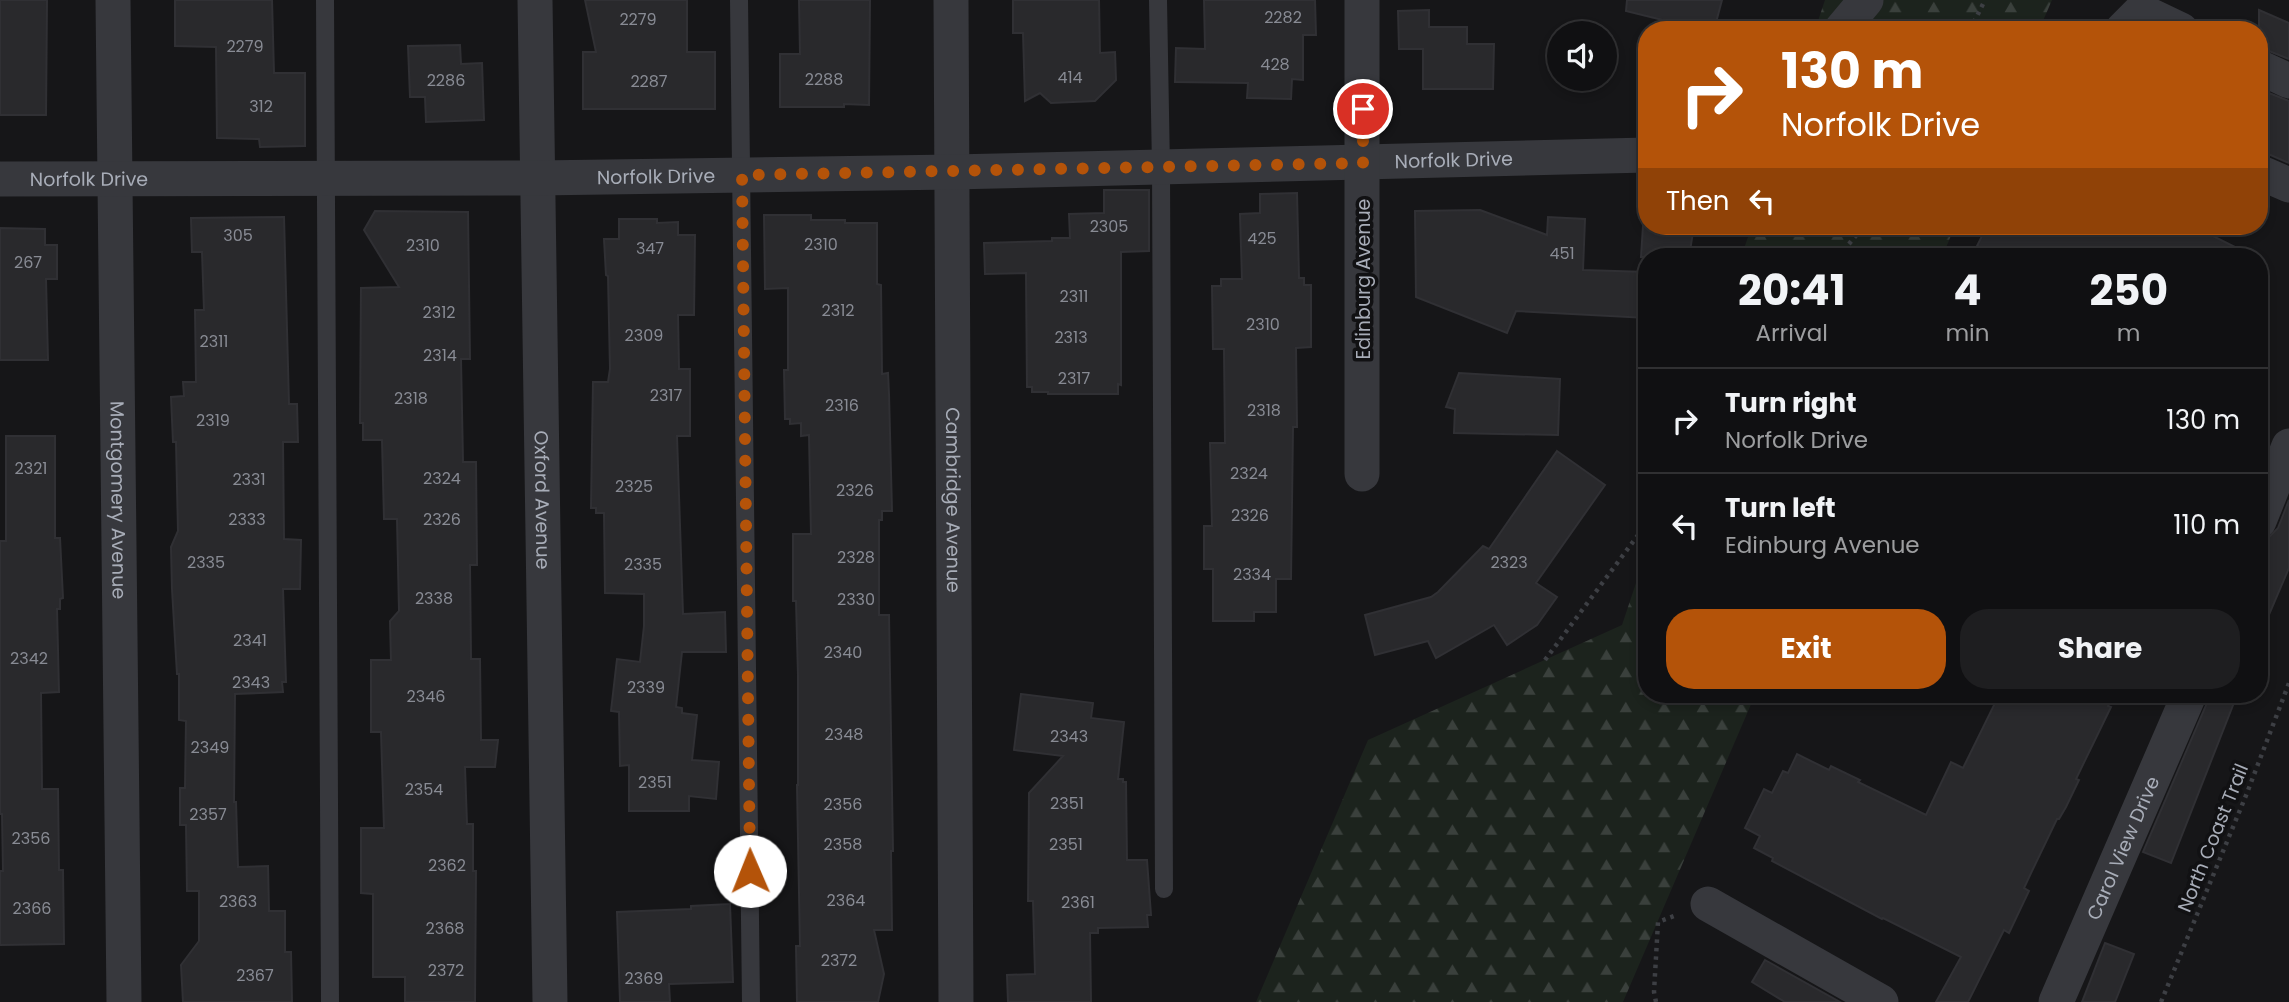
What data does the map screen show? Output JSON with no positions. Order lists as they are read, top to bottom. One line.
{"streets":{"street":["Norfolk Drive","Edinburg Avenue","Montgomery Avenue","Oxford Avenue","Cambridge Avenue","Carol View Drive"],"path":["North Coast Trail"]},"crossings":[["Norfolk Drive","Edinburg Avenue"],["Norfolk Drive","Montgomery Avenue"],["Norfolk Drive","Oxford Avenue"],["Norfolk Drive","Cambridge Avenue"]],"house_numbers":["2282","2279","2279","428","414","2288","2286","2287","312","2305","305","425","2310","2310","347","451","267","2311","2312","2312","2310","2309","2313","2311","2314","2317","2317","2318","2316","2318","2319","2321","2324","2324","2331","2325","2326","2326","2333","2326","2328","2335","2323","2335","2334","2338","2330","2341","2340","2342","2343","2339","2346","2348","2343","2349","2351","2354","2351","2356","2357","2356","2358","2351","2362","2364","2363","2361","2366","2368","2372","2372","2367","2369"],"page":{"turn":["130 m","Norfolk Drive"],"then":"Then","eta":["20:41","Arrival","4","min","250","m"],"list":[{"name":"Turn right","note":"Norfolk Drive","value":"130 m"},{"name":"Turn left","note":"Edinburg Avenue","value":"110 m"}],"buttons":["Exit","Share"]}}
